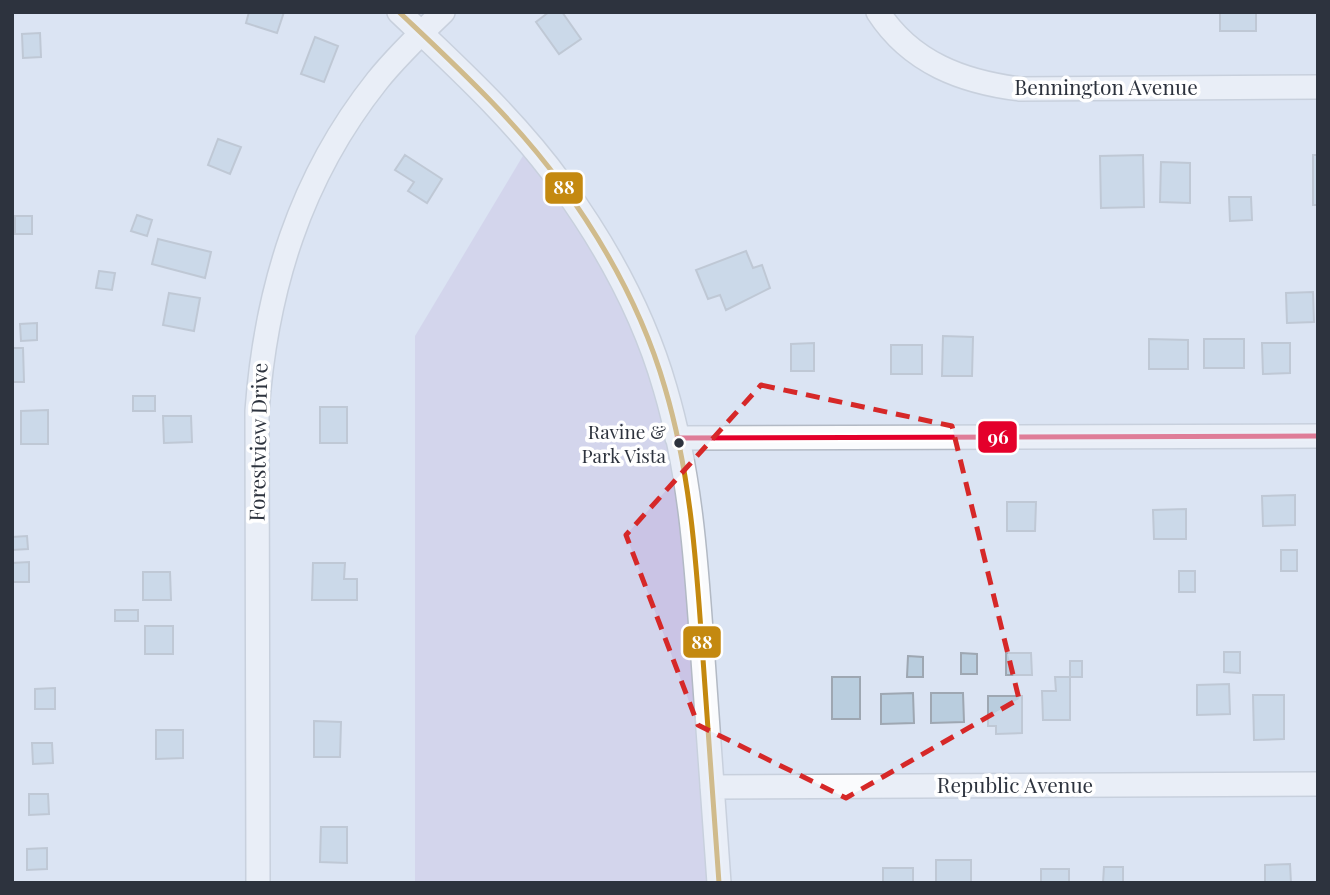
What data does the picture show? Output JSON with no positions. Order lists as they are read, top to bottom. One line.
{"streets":{"street":["Bennington Avenue","Forestview Drive","Republic Avenue"]},"places":["Ravine & Park Vista"],"lines":["transit line 88","transit line 96"]}
